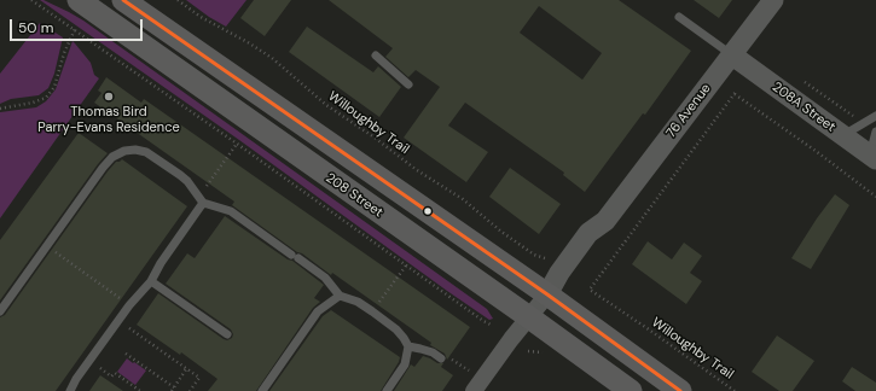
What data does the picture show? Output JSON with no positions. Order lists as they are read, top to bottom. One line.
{"streets":{"main road":["208 Street"],"street":["208A Street","76 Avenue"],"path":["Willoughby Trail"]},"crossings":[["208A Street","76 Avenue"],["76 Avenue","208 Street"]],"places":["Thomas Bird Parry-Evans Residence"],"scale_bar":"50 m"}
